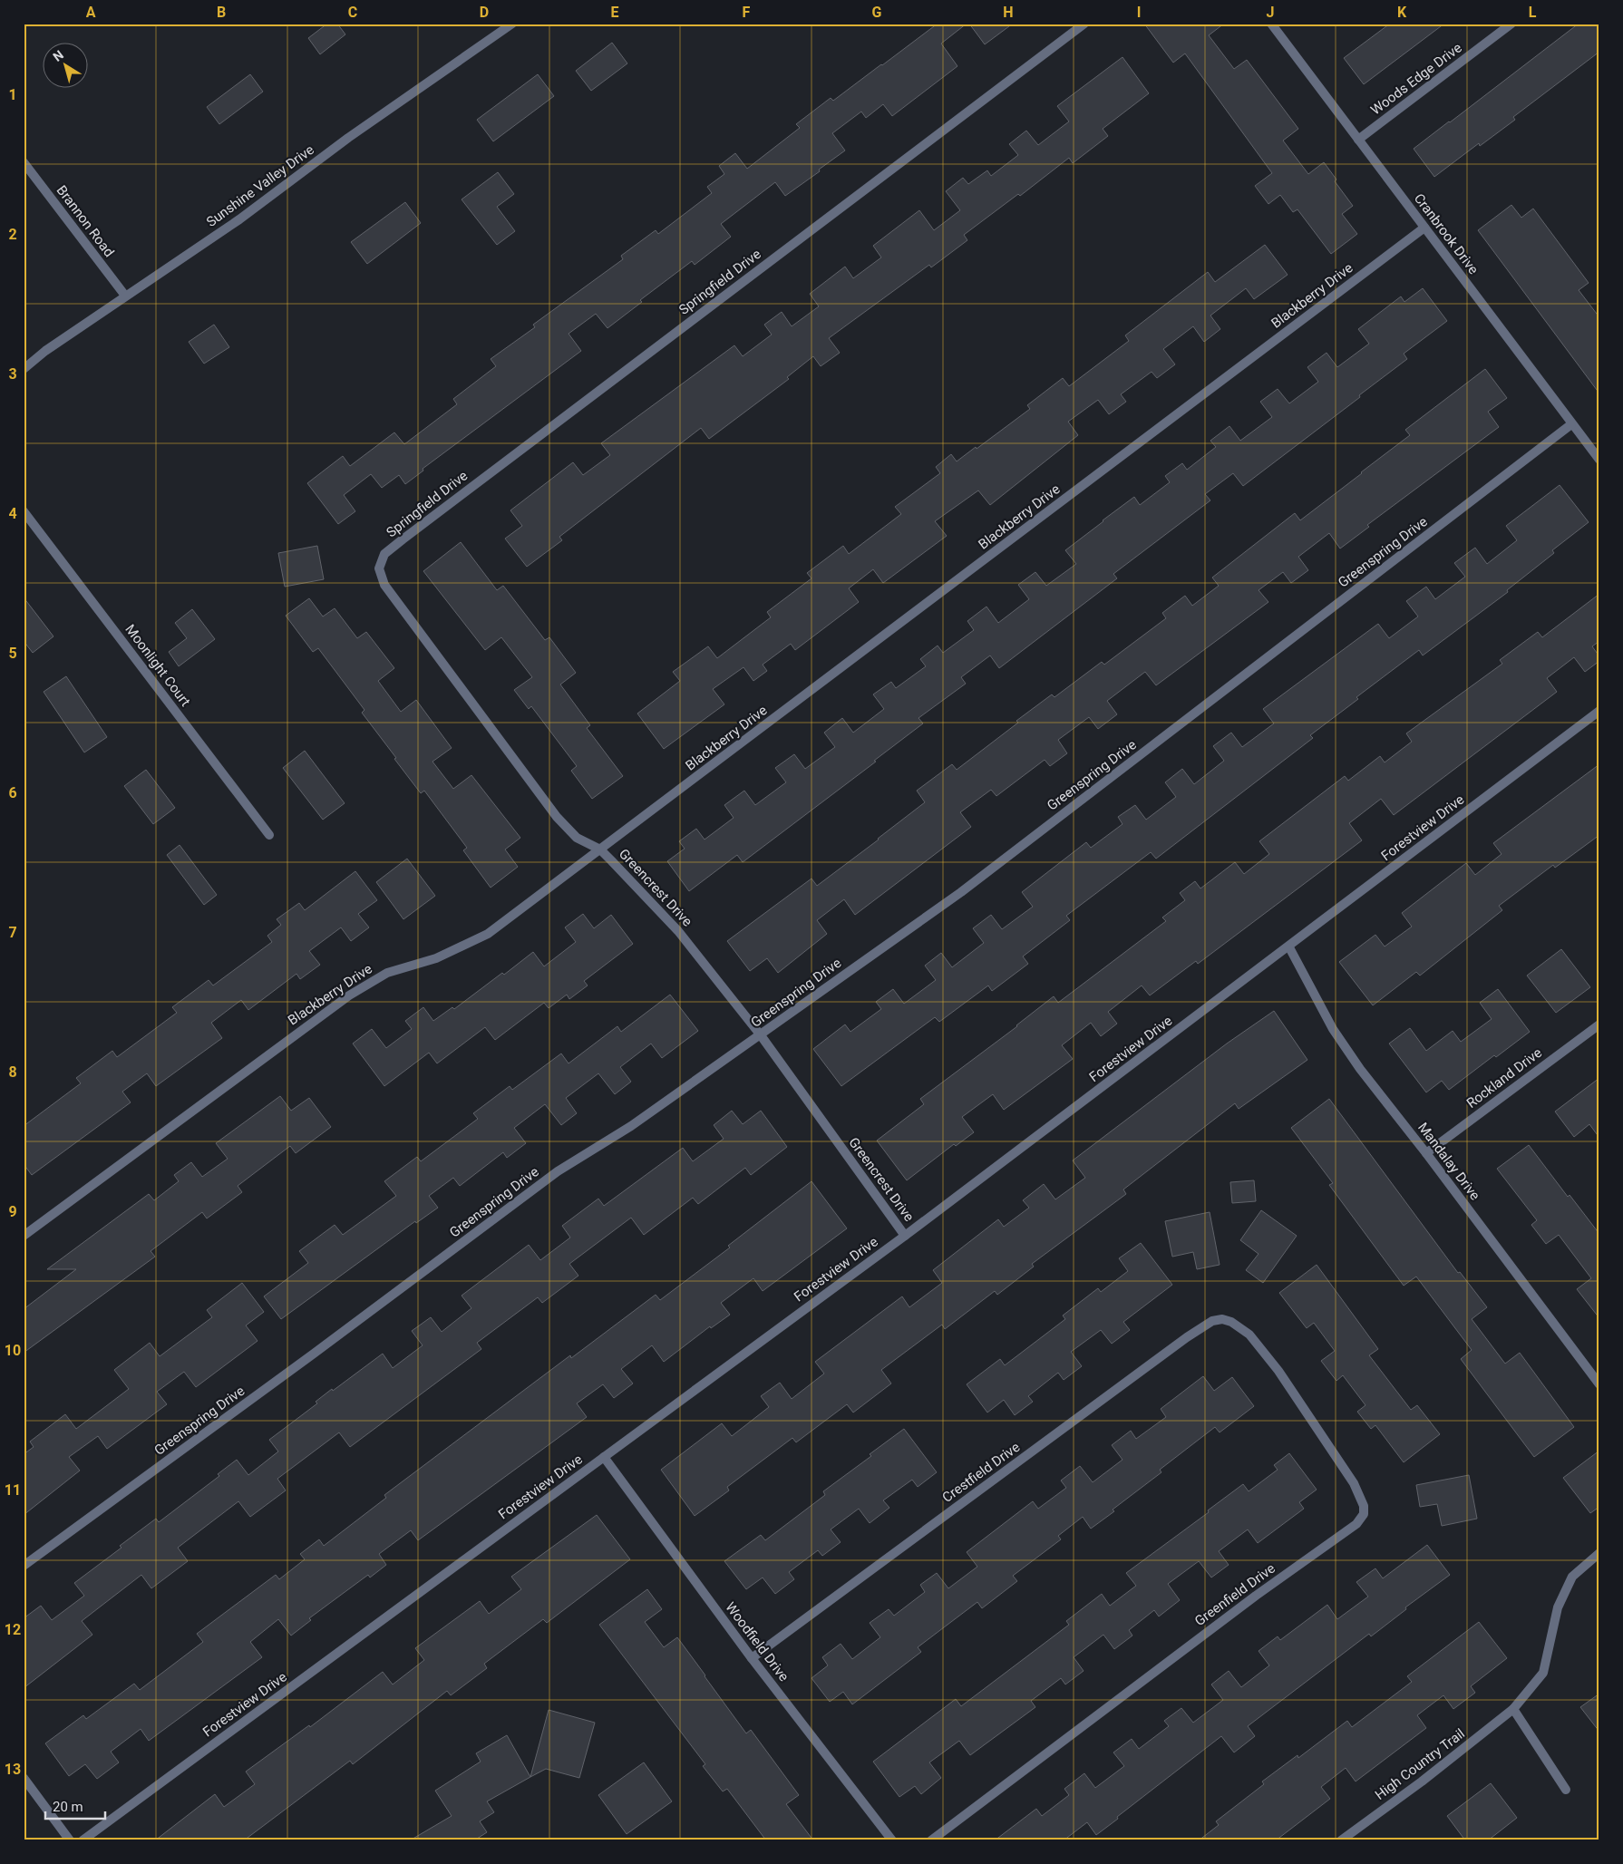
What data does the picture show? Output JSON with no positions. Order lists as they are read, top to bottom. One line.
{"streets":{"street":["Woods Edge Drive","Sunshine Valley Drive","Brannon Road","Cranbrook Drive","Springfield Drive","Blackberry Drive","Greenspring Drive","Moonlight Court","Forestview Drive","Greencrest Drive","Rockland Drive","Mandalay Drive","Crestfield Drive","Greenfield Drive","Woodfield Drive","High Country Trail"]},"crossings":[["Woods Edge Drive","Cranbrook Drive"],["Sunshine Valley Drive","Brannon Road"],["Cranbrook Drive","Blackberry Drive"],["Cranbrook Drive","Greenspring Drive"],["Springfield Drive","Greencrest Drive"],["Blackberry Drive","Greencrest Drive"],["Greenspring Drive","Greencrest Drive"],["Forestview Drive","Greencrest Drive"],["Forestview Drive","Mandalay Drive"],["Forestview Drive","Woodfield Drive"],["Rockland Drive","Mandalay Drive"],["Crestfield Drive","Greenfield Drive"],["Crestfield Drive","Woodfield Drive"]],"scale_bar":"20 m","north":"top left","grid":{"columns":["A","B","C","D","E","F","G","H","I","J","K","L"],"rows":["1","2","3","4","5","6","7","8","9","10","11","12","13"]}}
